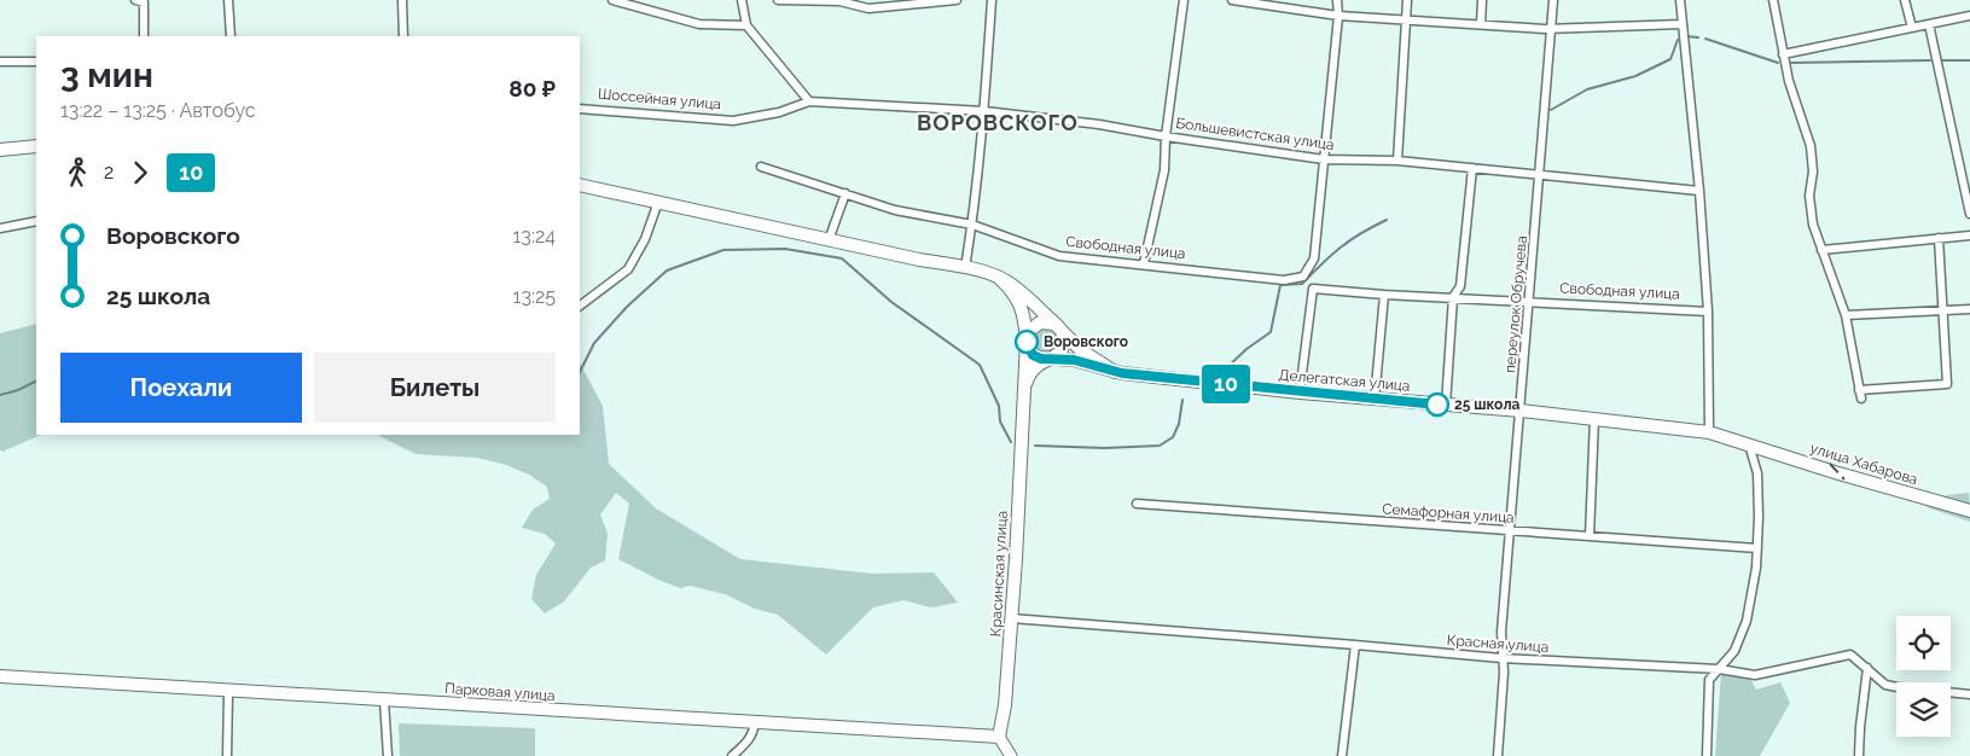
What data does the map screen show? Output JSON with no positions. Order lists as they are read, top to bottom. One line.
{"streets":{"main road":["Делегатская улица","улица Хабарова","Красинская улица","Парковая улица"],"street":["Шоссейная улица","Большевистская улица","Свободная улица","переулок Обручева","Семафорная улица","Красная улица"]},"crossings":[["Шоссейная улица","Большевистская улица"],["Большевистская улица","Свободная улица"],["Большевистская улица","переулок Обручева"],["Свободная улица","переулок Обручева"],["Свободная улица","Делегатская улица"],["переулок Обручева","Делегатская улица"],["переулок Обручева","Семафорная улица"],["переулок Обручева","Красная улица"],["Делегатская улица","улица Хабарова"],["Делегатская улица","Красинская улица"],["Красинская улица","Красная улица"],["Красинская улица","Парковая улица"]],"districts":["ВОРОВСКОГО"],"places":["Воровского","25 школа"],"lines":["bus line 10"],"page":{"on_map":"10","heading":["3 мин","13:22 – 13:25 · Автобус","80 ₽"],"legs":["2","10"],"list":[{"name":"Воровского","value":"13:24"},{"name":"25 школа","value":"13:25"}],"buttons":["Поехали","Билеты"]}}
